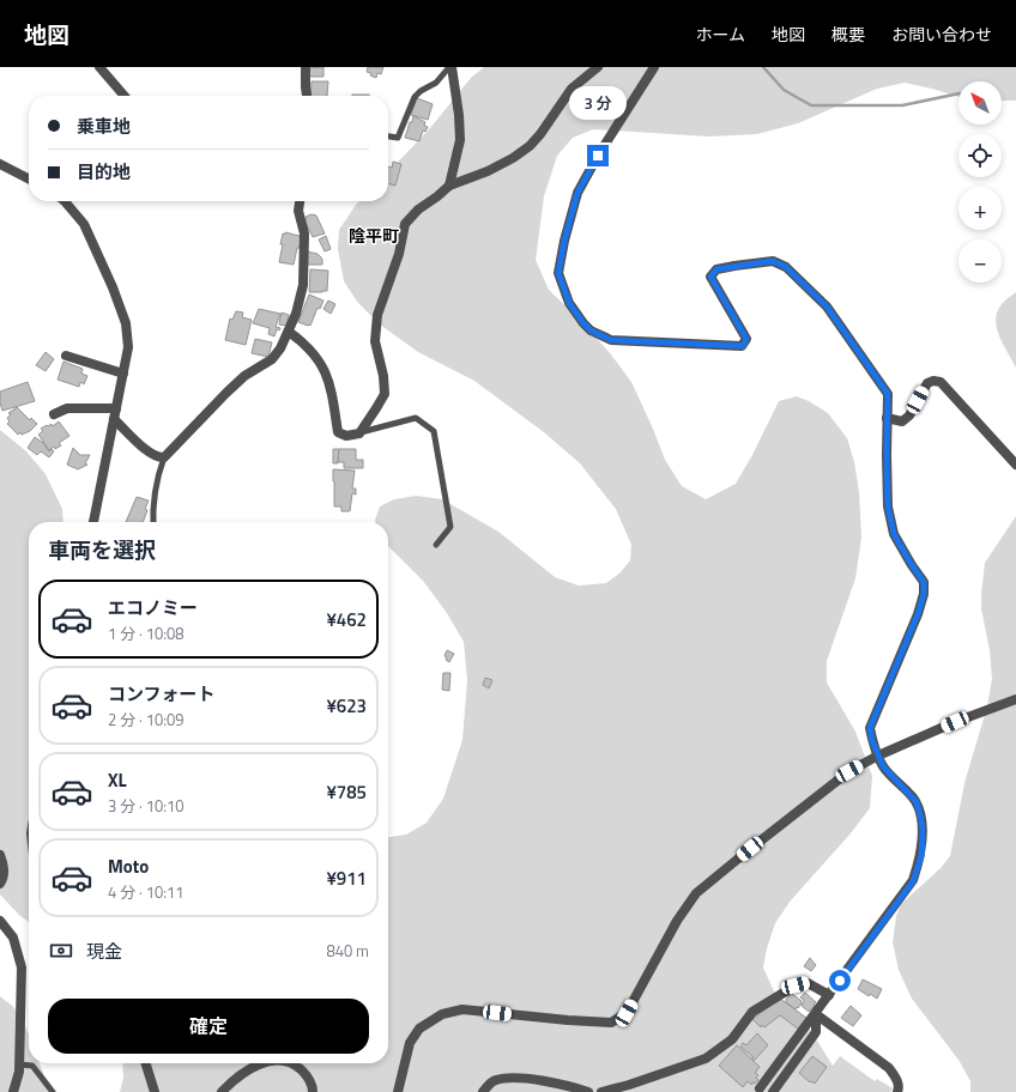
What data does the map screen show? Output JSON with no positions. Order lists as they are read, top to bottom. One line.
{"districts":["陰平町"],"north":"top left","page":{"header":"地図","nav":["ホーム","地図","概要","お問い合わせ"],"map_buttons":["+","−"],"bubble":"3 分","banner":["乗車地","目的地"],"heading":"車両を選択","list":[{"name":"エコノミー","note":"1 分 · 10:08","value":"¥462"},{"name":"コンフォート","note":"2 分 · 10:09","value":"¥623"},{"name":"XL","note":"3 分 · 10:10","value":"¥785"},{"name":"Moto","note":"4 分 · 10:11","value":"¥911"}],"pay":["現金","840 m"],"buttons":"確定"}}
